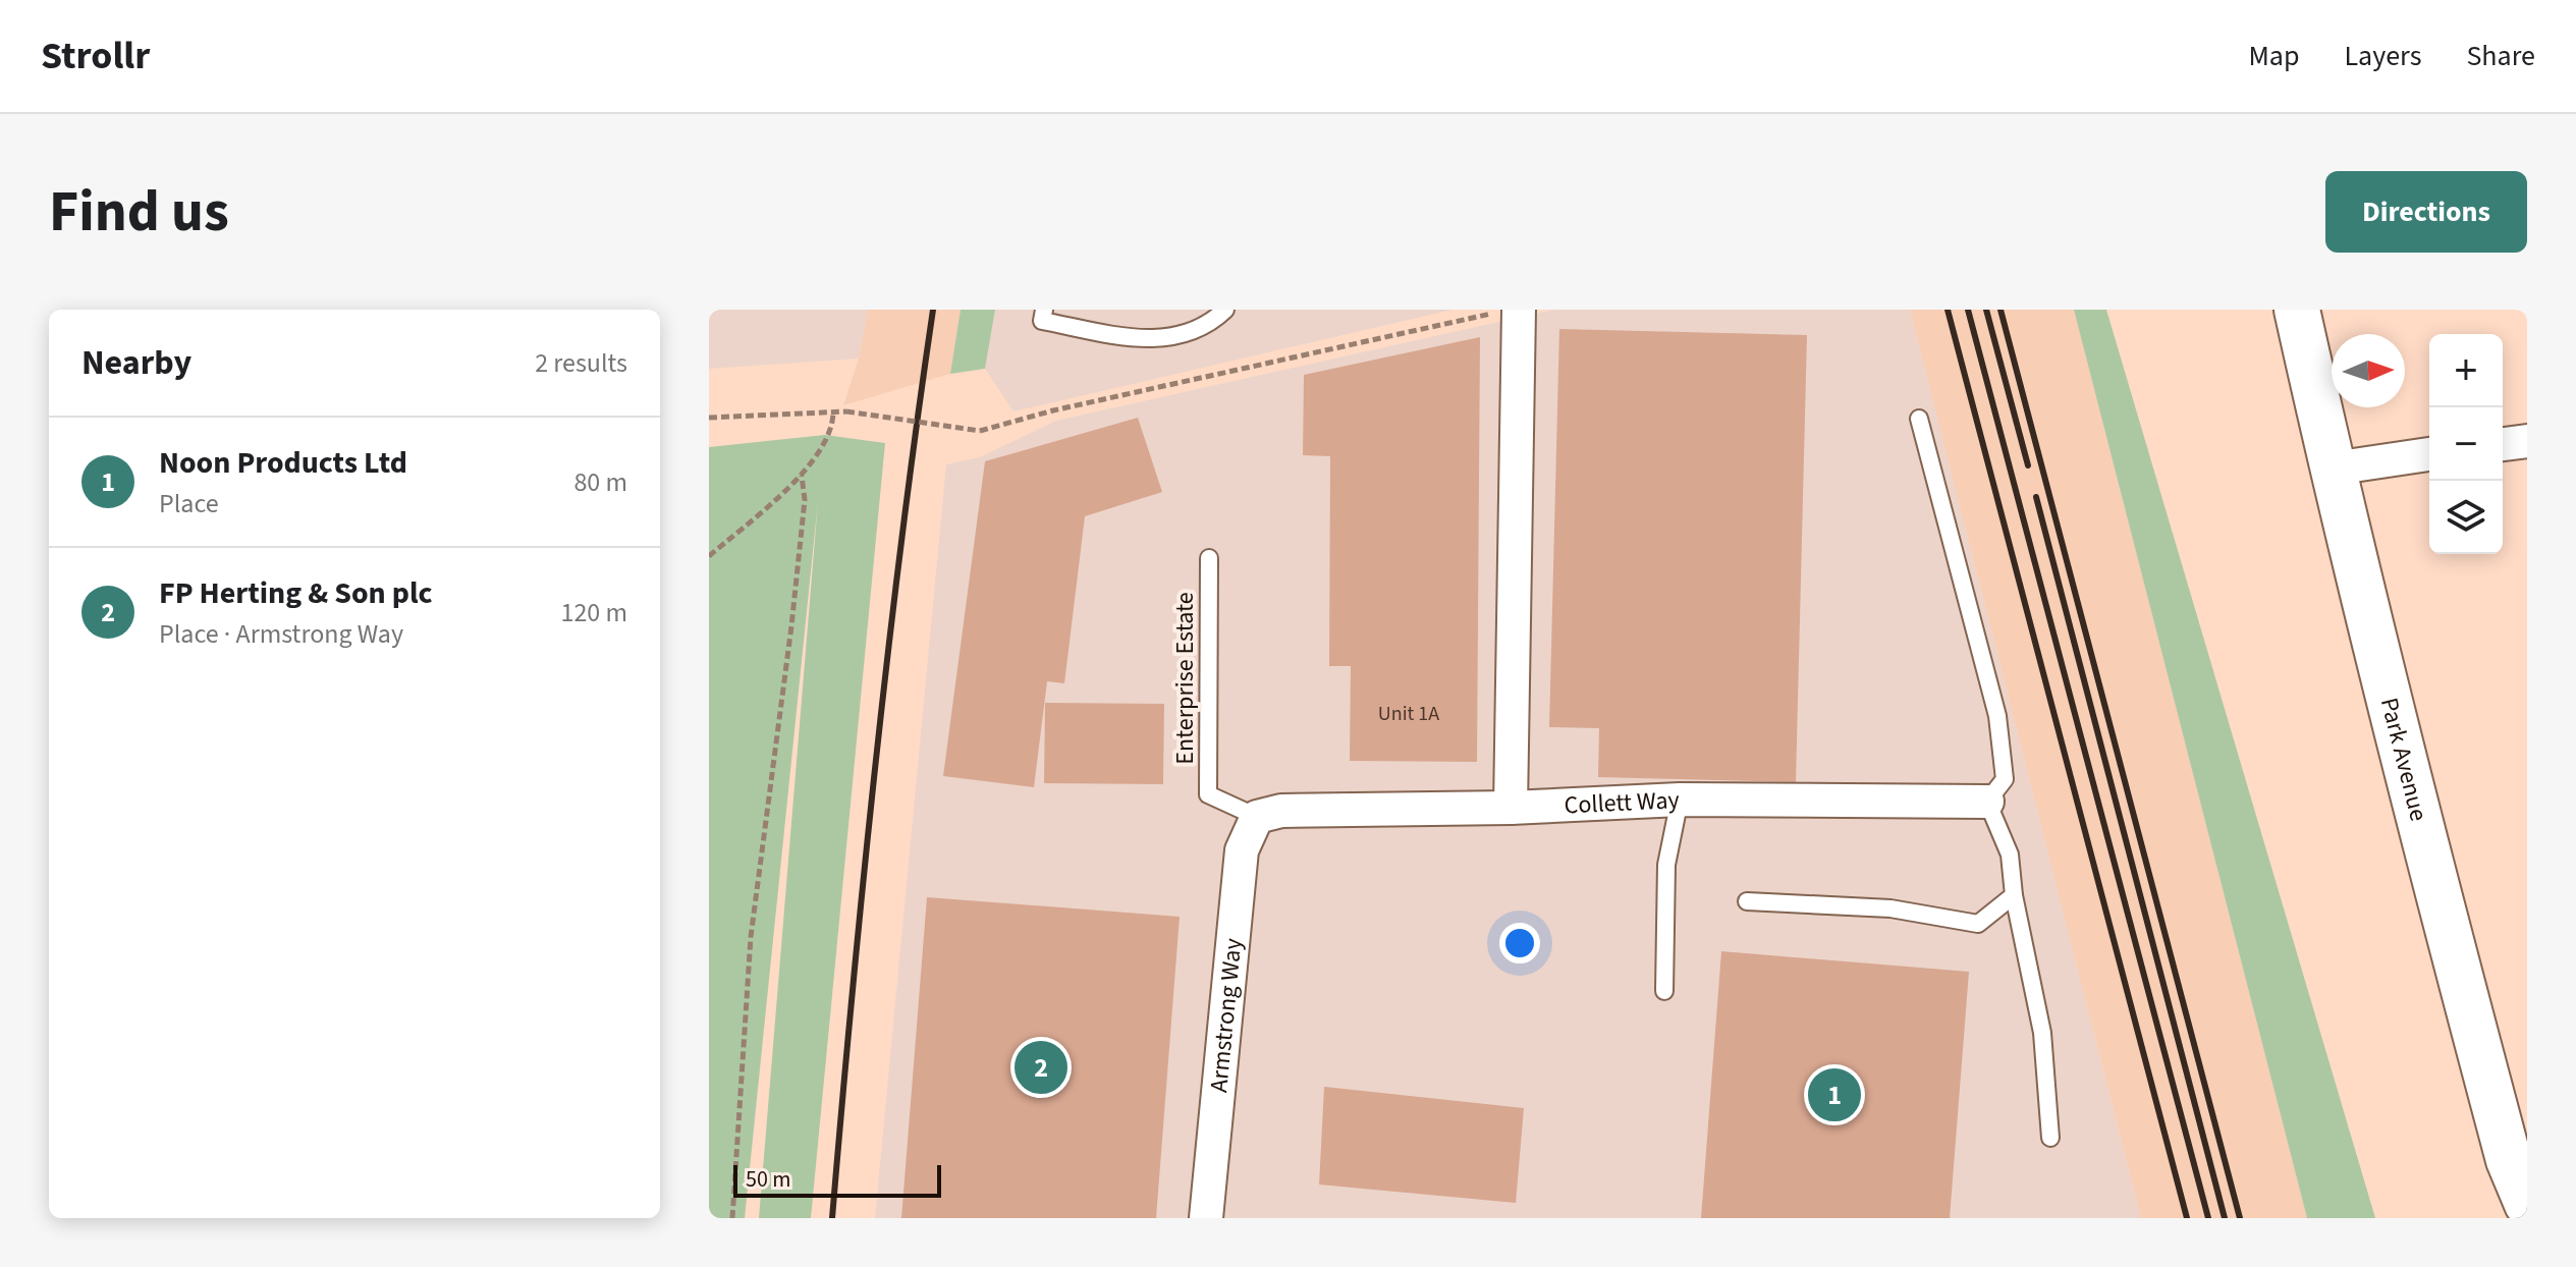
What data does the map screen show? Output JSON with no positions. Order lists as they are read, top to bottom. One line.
{"streets":{"street":["Park Avenue","Collett Way","Armstrong Way"],"lane":["Enterprise Estate"]},"crossings":[["Enterprise Estate","Collett Way"],["Enterprise Estate","Armstrong Way"],["Collett Way","Armstrong Way"]],"house_numbers":["Unit 1A"],"scale_bar":"50 m","north":"right","page":{"header":"Strollr","nav":["Map","Layers","Share"],"buttons":"Directions","title":"Find us","heading":["Nearby","2 results"],"map_buttons":["+","−"],"list":[{"mark":"1","name":"Noon Products Ltd","note":"Place","value":"80 m"},{"mark":"2","name":"FP Herting & Son plc","note":"Place · Armstrong Way","value":"120 m"}],"pins":["2","1"],"scale":"50 m"}}
